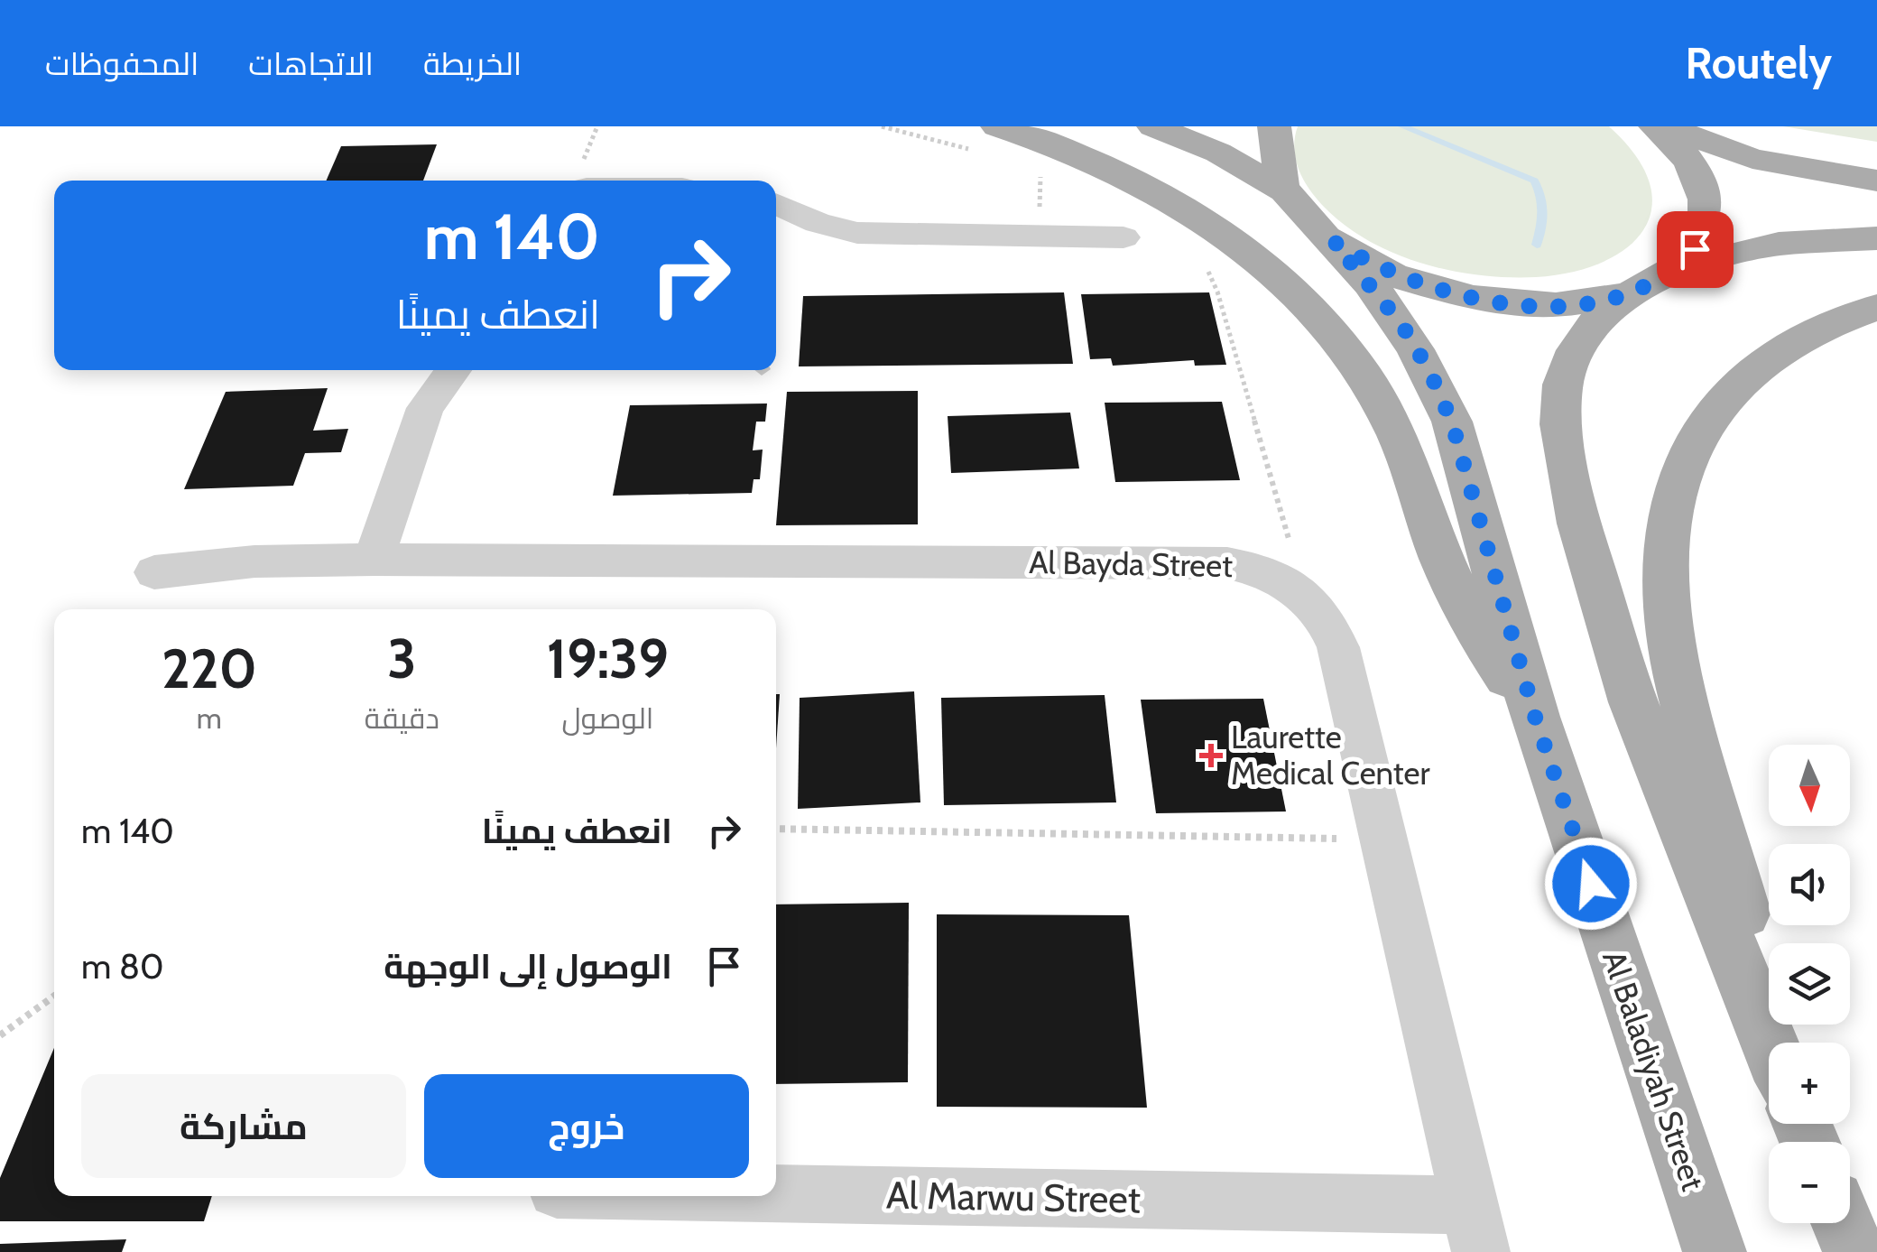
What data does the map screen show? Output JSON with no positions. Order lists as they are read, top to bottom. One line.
{"streets":{"main road":["Al Baladiyah Street"],"street":["Al Bayda Street","Al Marwu Street"]},"crossings":[["Al Bayda Street","Al Marwu Street"]],"places":{"health":["Laurette Medical Center"]},"north":"bottom","page":{"header":"Routely","nav":["الخريطة","الاتجاهات","المحفوظات"],"turn":["140 m","انعطف يمينًا"],"eta":["19:39","الوصول","3","دقيقة","220","m"],"map_buttons":["+","−"],"list":[{"name":"انعطف يمينًا","value":"140 m"},{"name":"الوصول إلى الوجهة","value":"80 m"}],"buttons":["خروج","مشاركة"]}}
